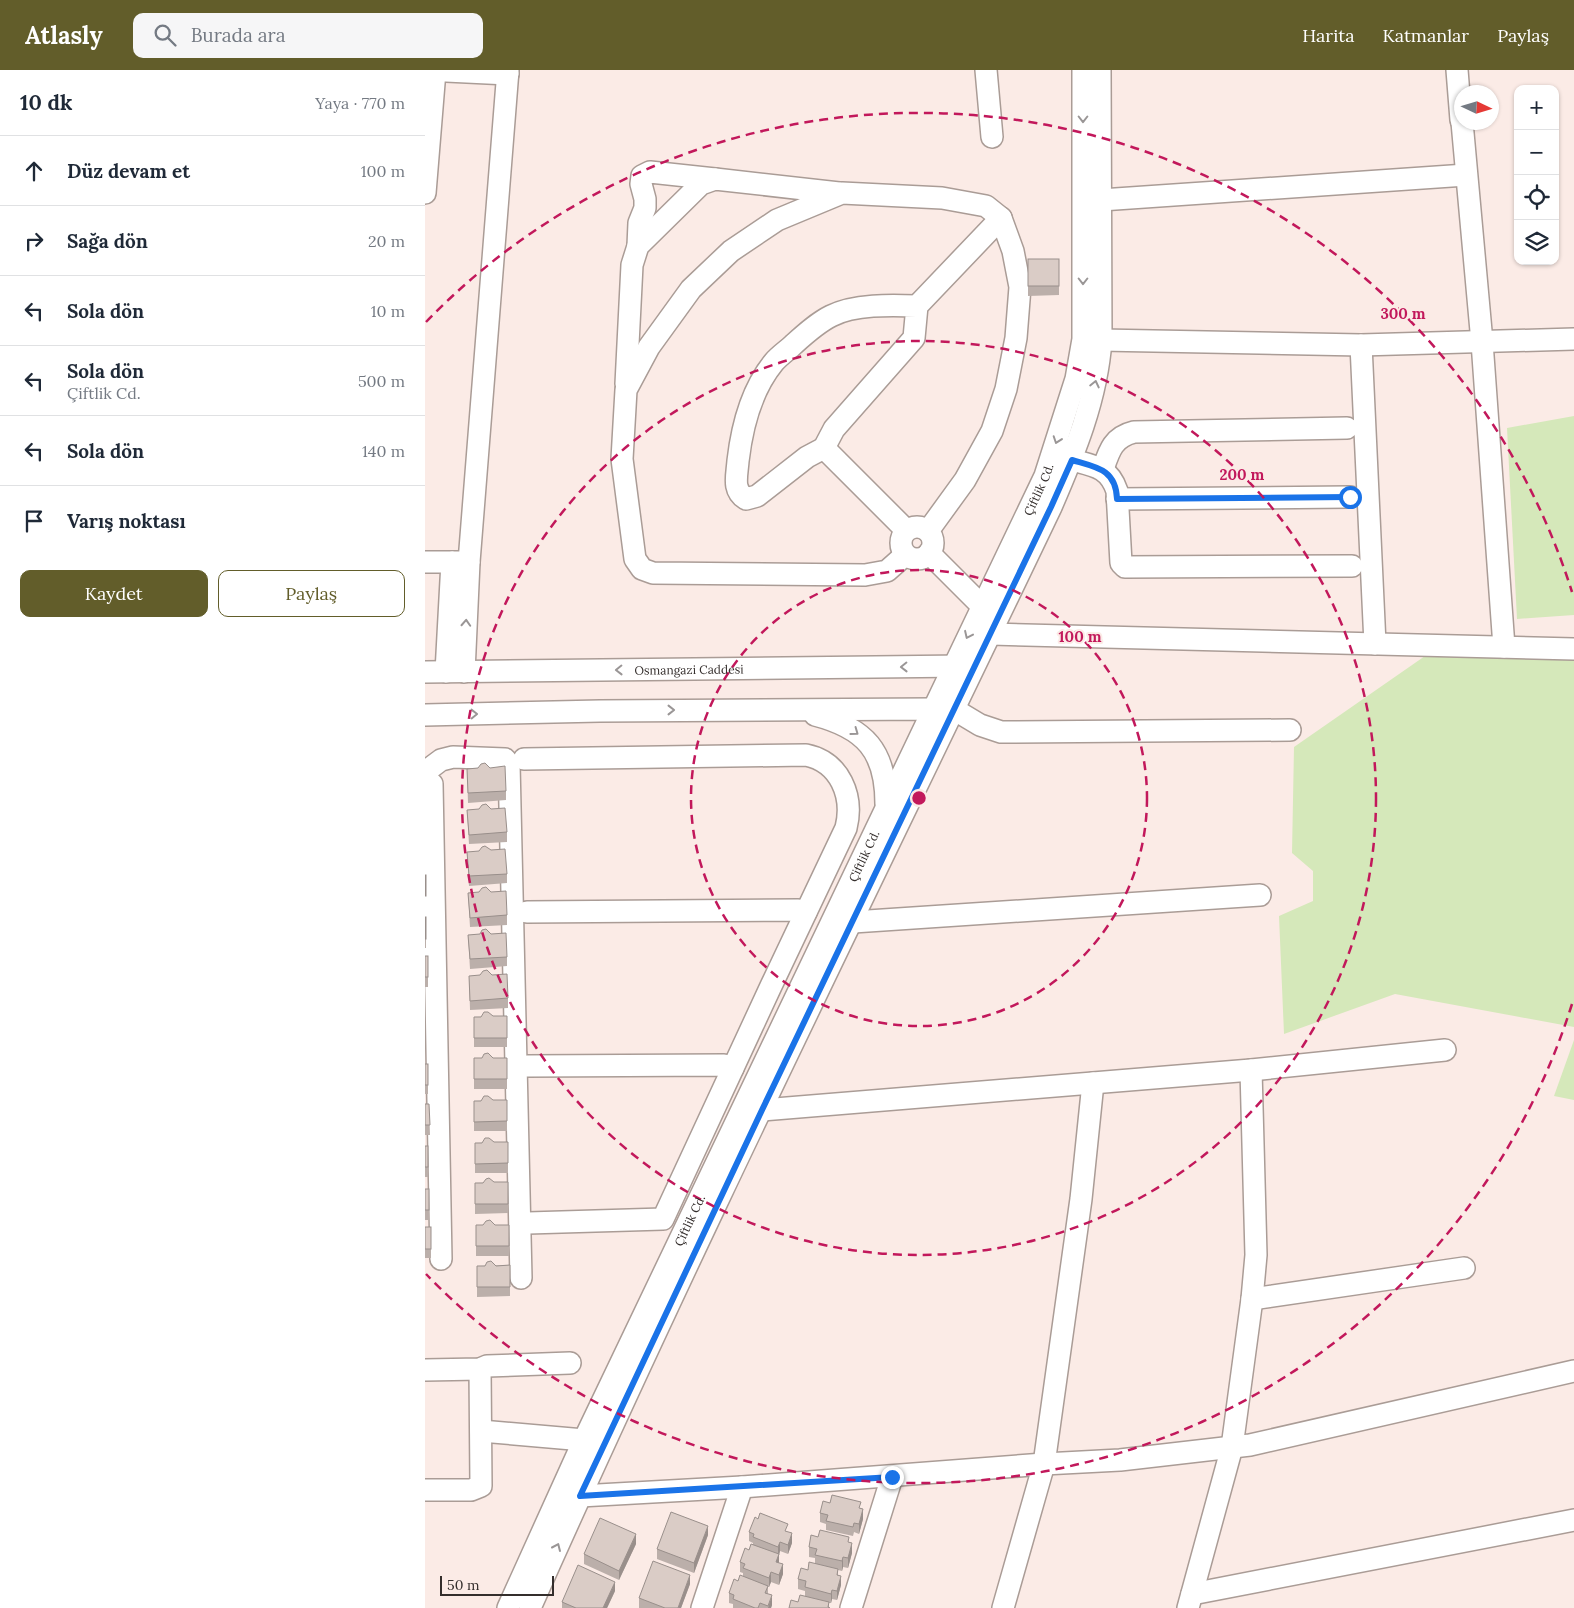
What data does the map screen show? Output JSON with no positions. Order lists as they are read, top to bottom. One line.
{"streets":{"street":["Çiftlik Cd.","Osmangazi Caddesi"]},"crossings":[["Çiftlik Cd.","Osmangazi Caddesi"]],"scale_bar":"50 m","north":"right","page":{"header":"Atlasly","search":"Burada ara","nav":["Harita","Katmanlar","Paylaş"],"heading":["10 dk","Yaya · 770 m"],"map_buttons":["+","−"],"list":[["Düz devam et","100 m"],["Sağa dön","20 m"],["Sola dön","10 m"],["Sola dön","Çiftlik Cd.","500 m"],["Sola dön","140 m"],"Varış noktası"],"buttons":["Kaydet","Paylaş"],"scale":"50 m"},"rings":["300 m","200 m","100 m"]}
